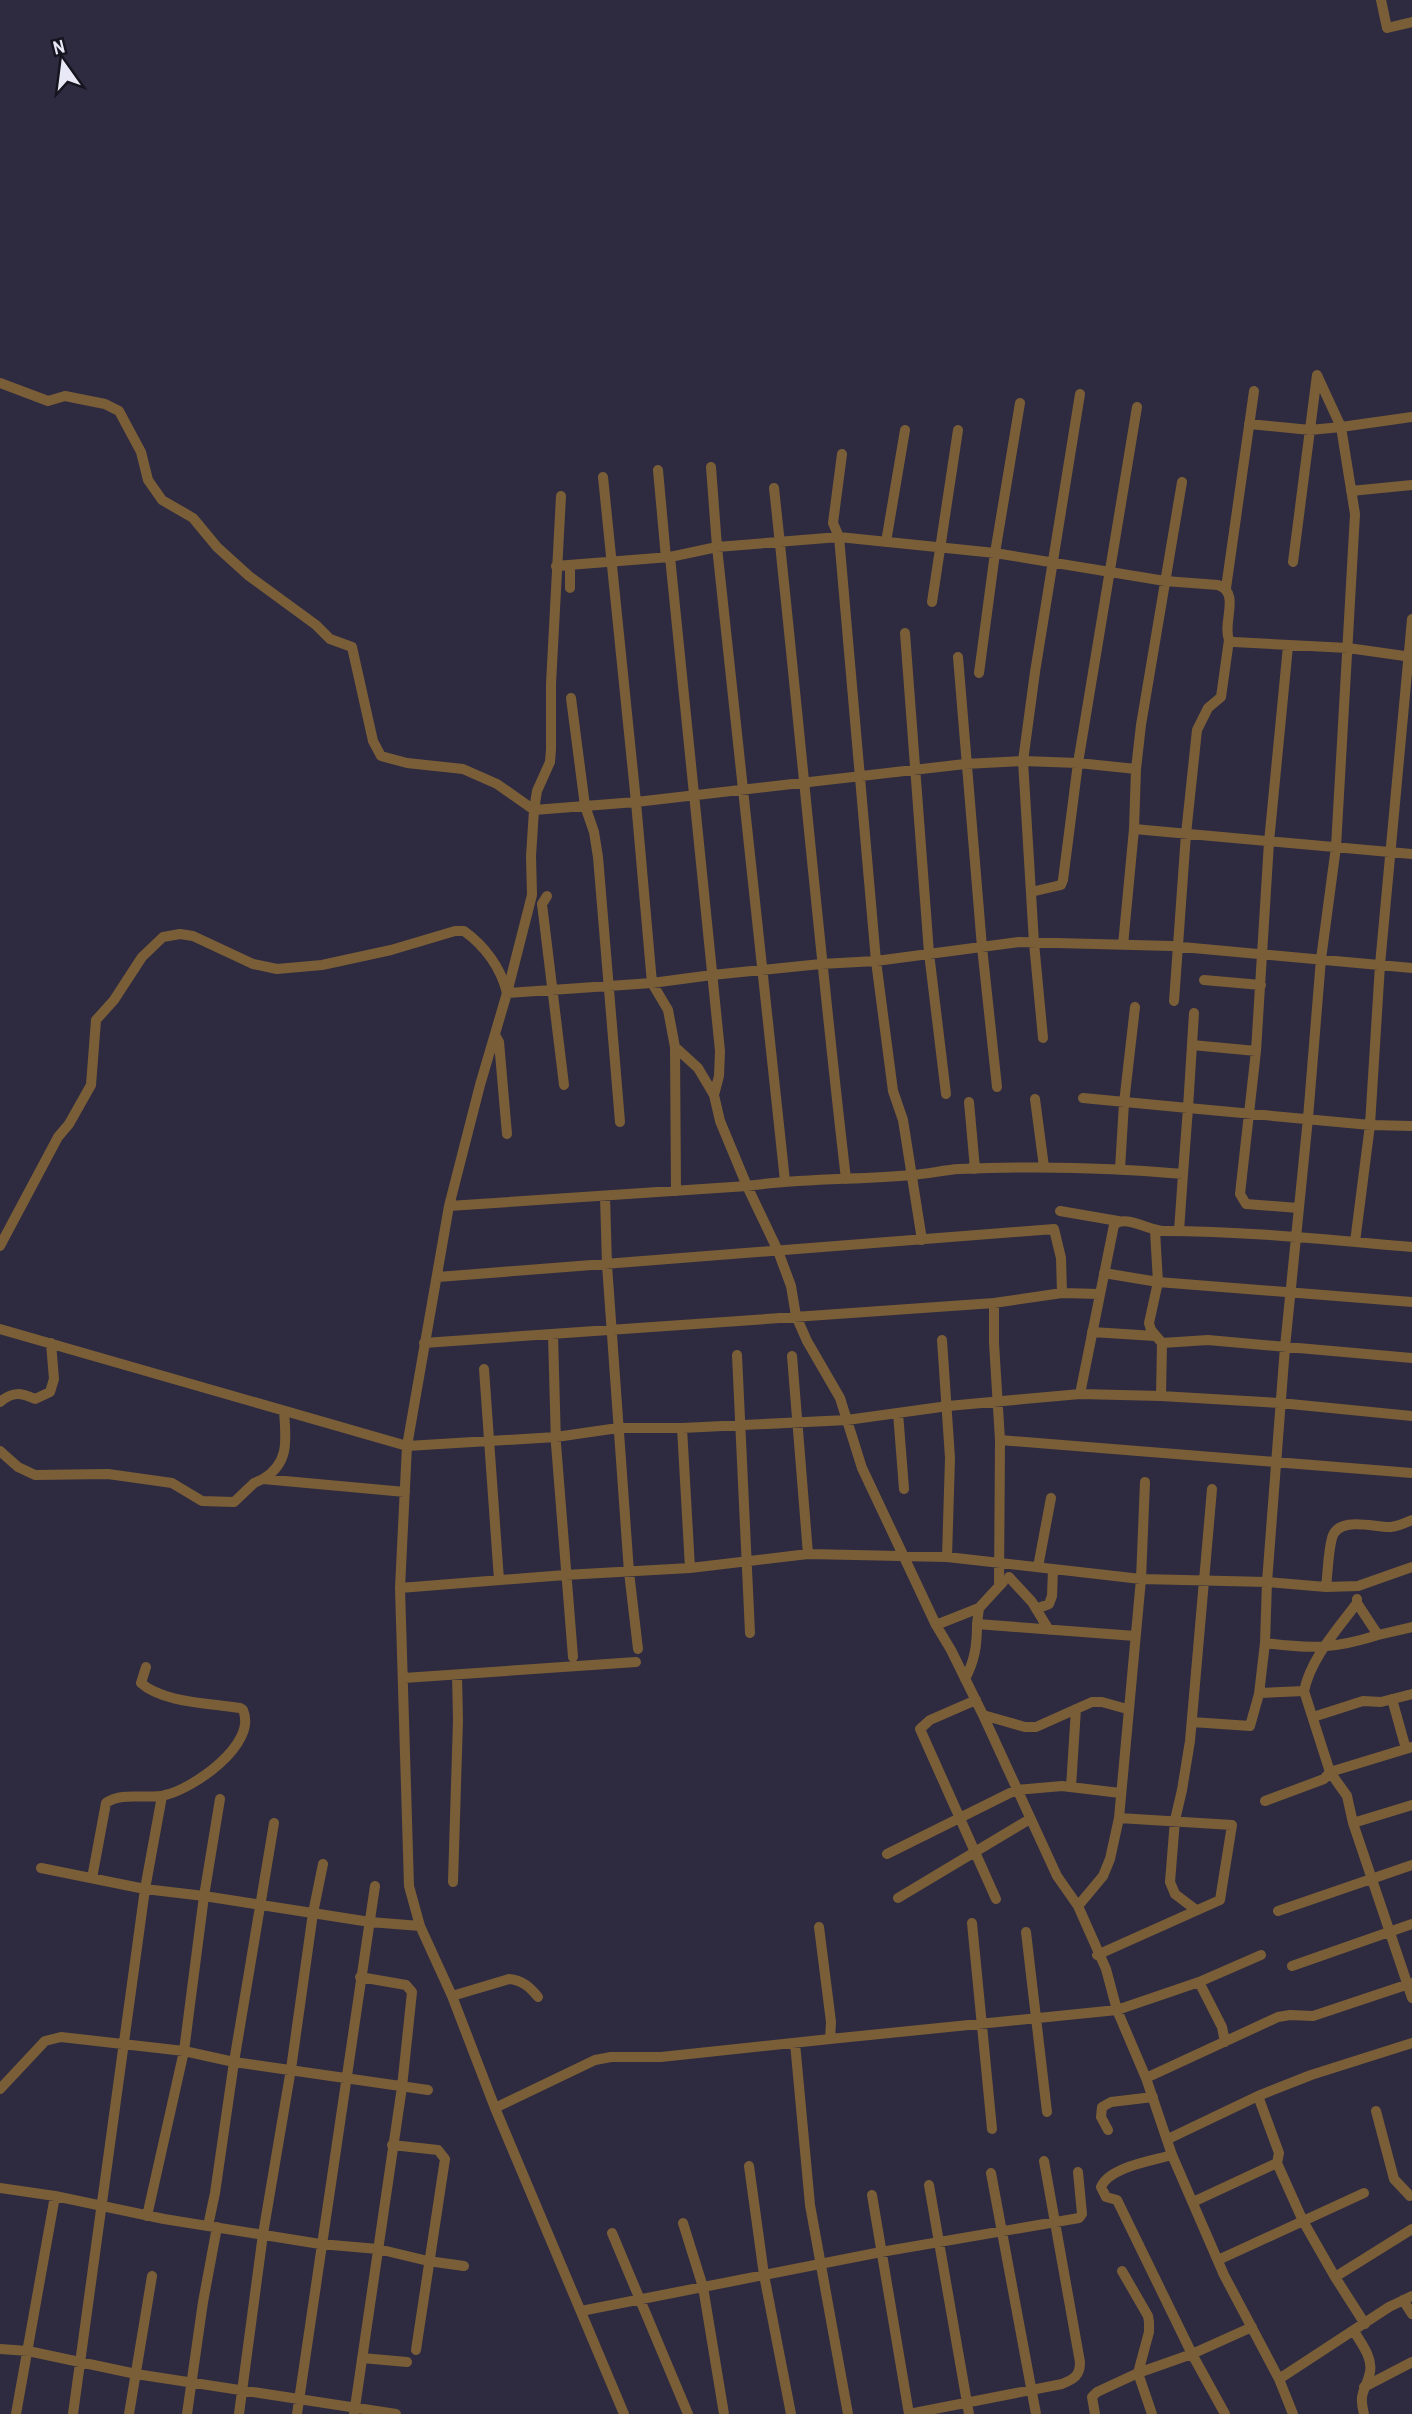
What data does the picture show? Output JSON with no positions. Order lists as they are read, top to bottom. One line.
{"north":"top"}
